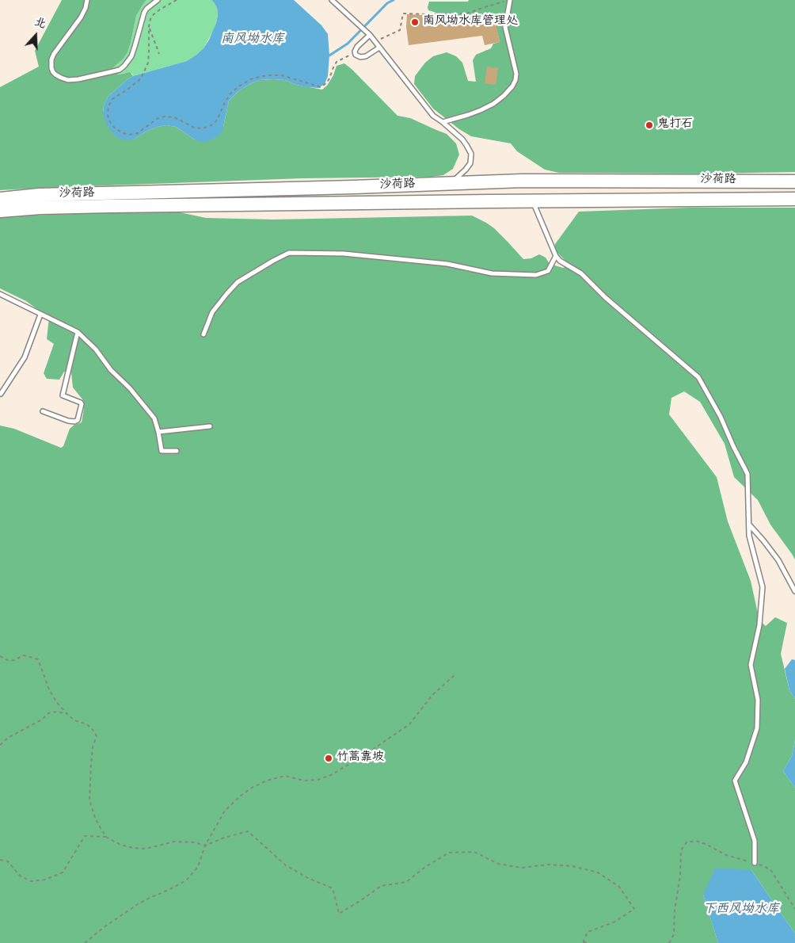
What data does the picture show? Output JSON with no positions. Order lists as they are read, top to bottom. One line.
{"streets":{"main road":["沙荷路"]},"water":["南风坳水库","下西风坳水库"],"places":["南风坳水库管理处","鬼打石","竹蒿靠坡"],"north":"top"}
